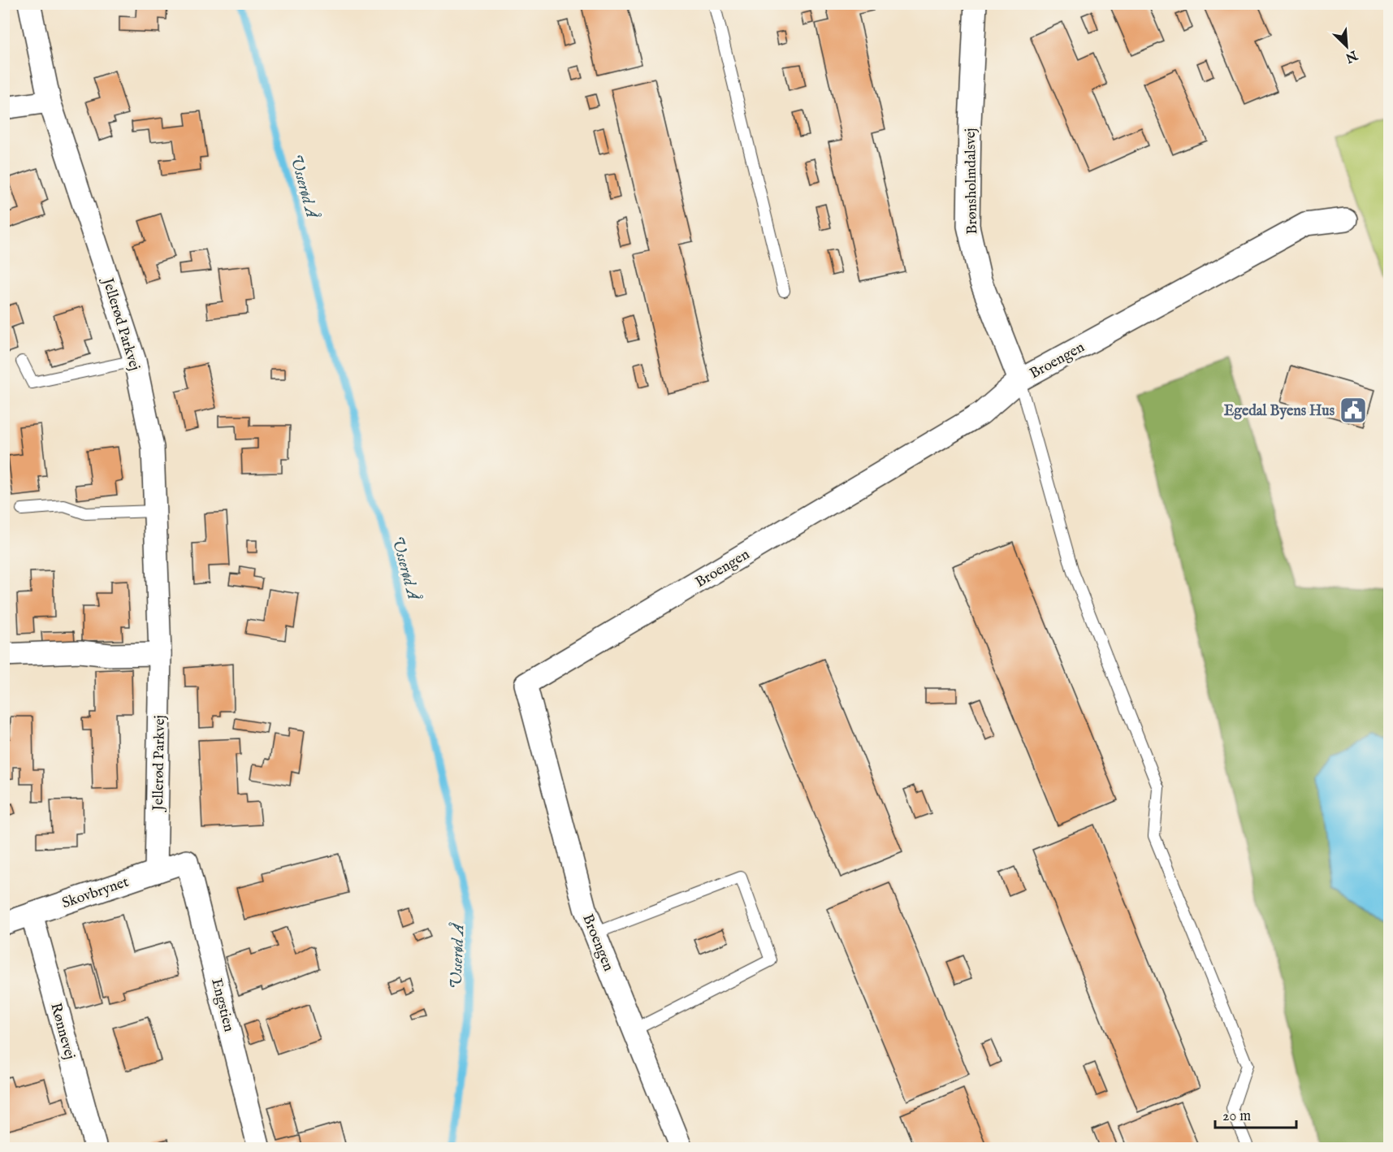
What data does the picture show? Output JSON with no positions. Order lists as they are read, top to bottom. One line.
{"streets":{"street":["Brønsholmdalsvej","Jellerød Parkvej","Broengen","Skovbrynet","Engstien","Rønnevej"]},"crossings":[["Brønsholmdalsvej","Broengen"],["Jellerød Parkvej","Skovbrynet"],["Skovbrynet","Engstien"],["Skovbrynet","Rønnevej"]],"water":["Usserød Å"],"places":{"public building":["Egedal Byens Hus"]},"scale_bar":"20 m","north":"bottom right"}
